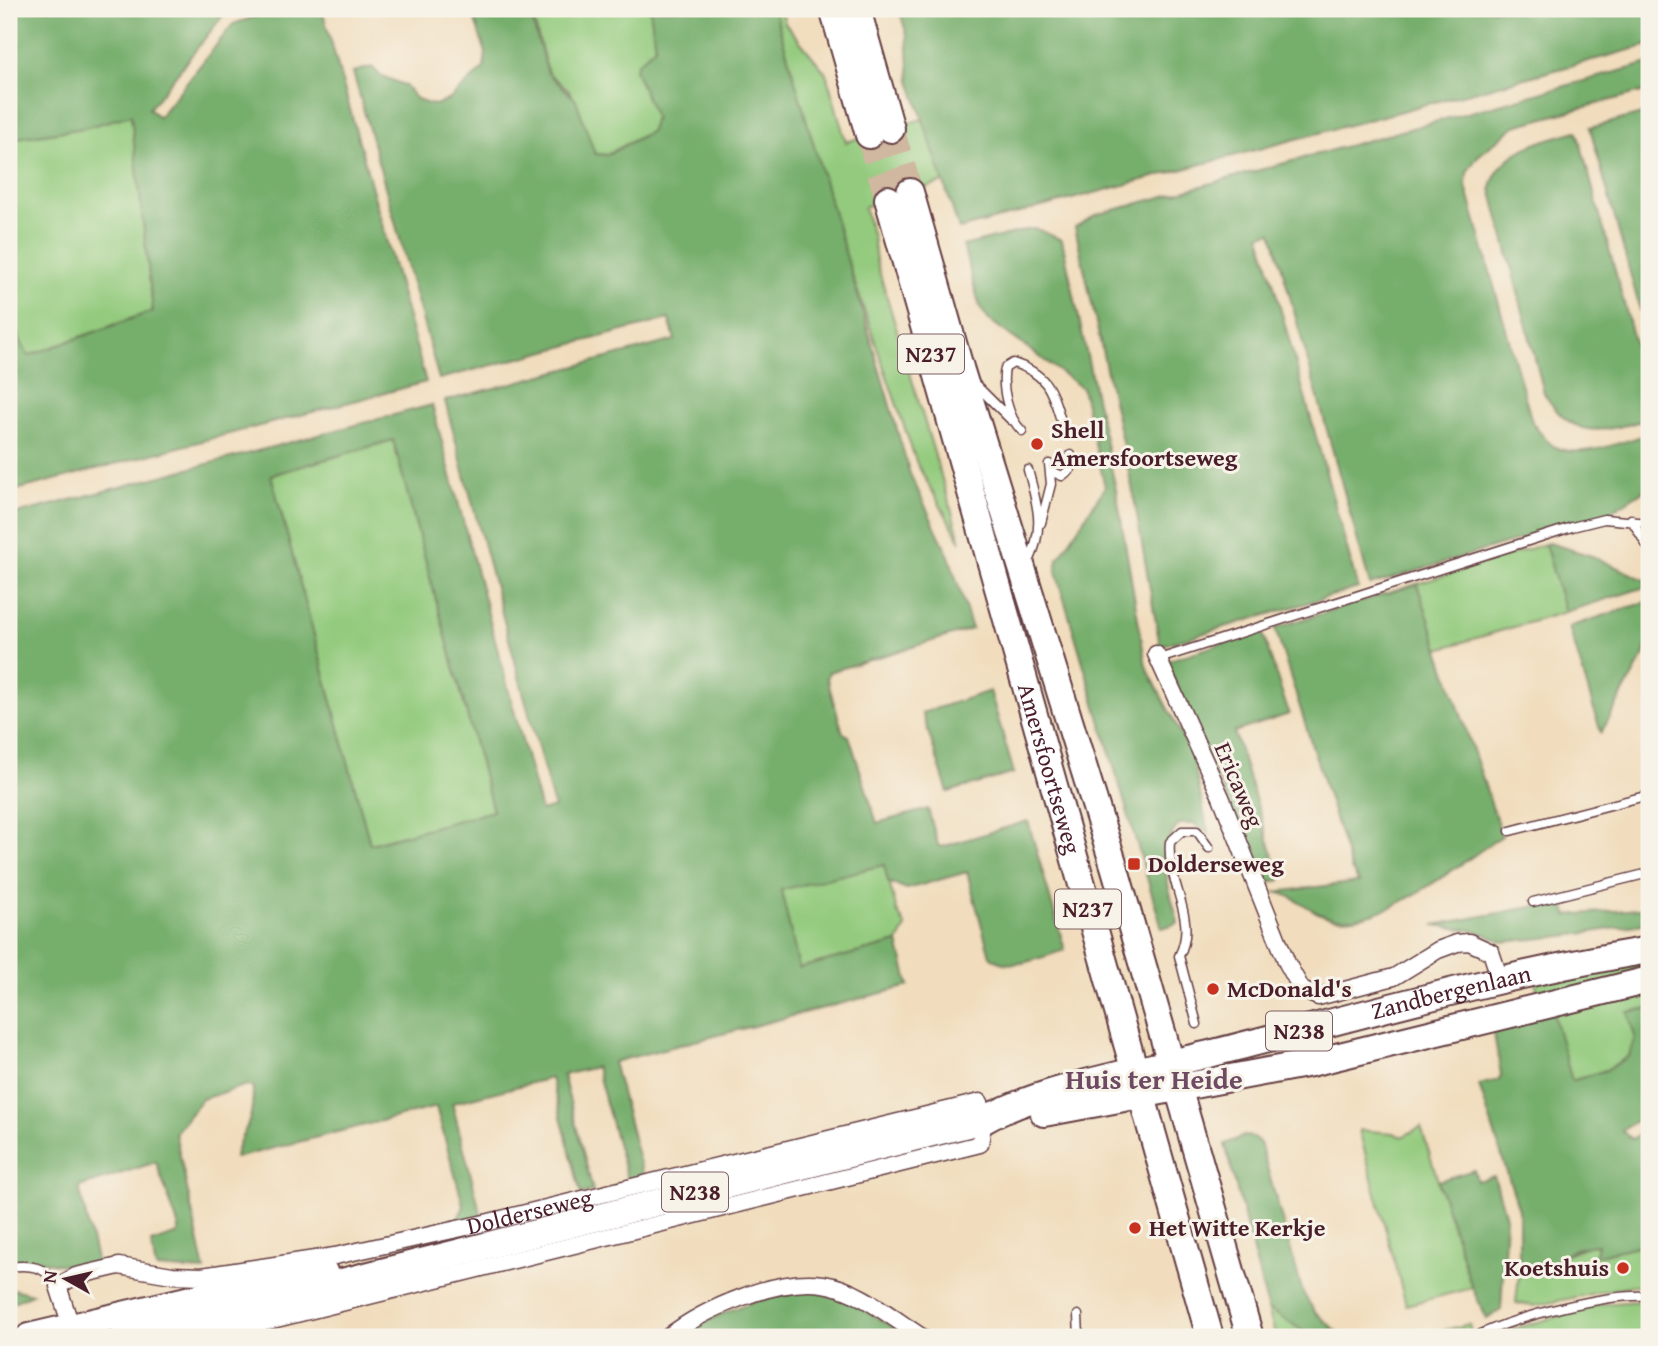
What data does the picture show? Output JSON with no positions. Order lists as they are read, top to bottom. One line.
{"streets":{"main road":["N237","Amersfoortseweg","Zandbergenlaan","N238","Dolderseweg"],"street":["Ericaweg"]},"crossings":[["Amersfoortseweg","Zandbergenlaan"],["Amersfoortseweg","N238"],["Amersfoortseweg","Dolderseweg"],["Ericaweg","Zandbergenlaan"],["Zandbergenlaan","N238"],["N238","Dolderseweg"]],"districts":["Huis ter Heide"],"places":{"other":["Shell Amersfoortseweg","McDonald's","Het Witte Kerkje","Koetshuis"],"transit":["Dolderseweg"]},"north":"left"}
